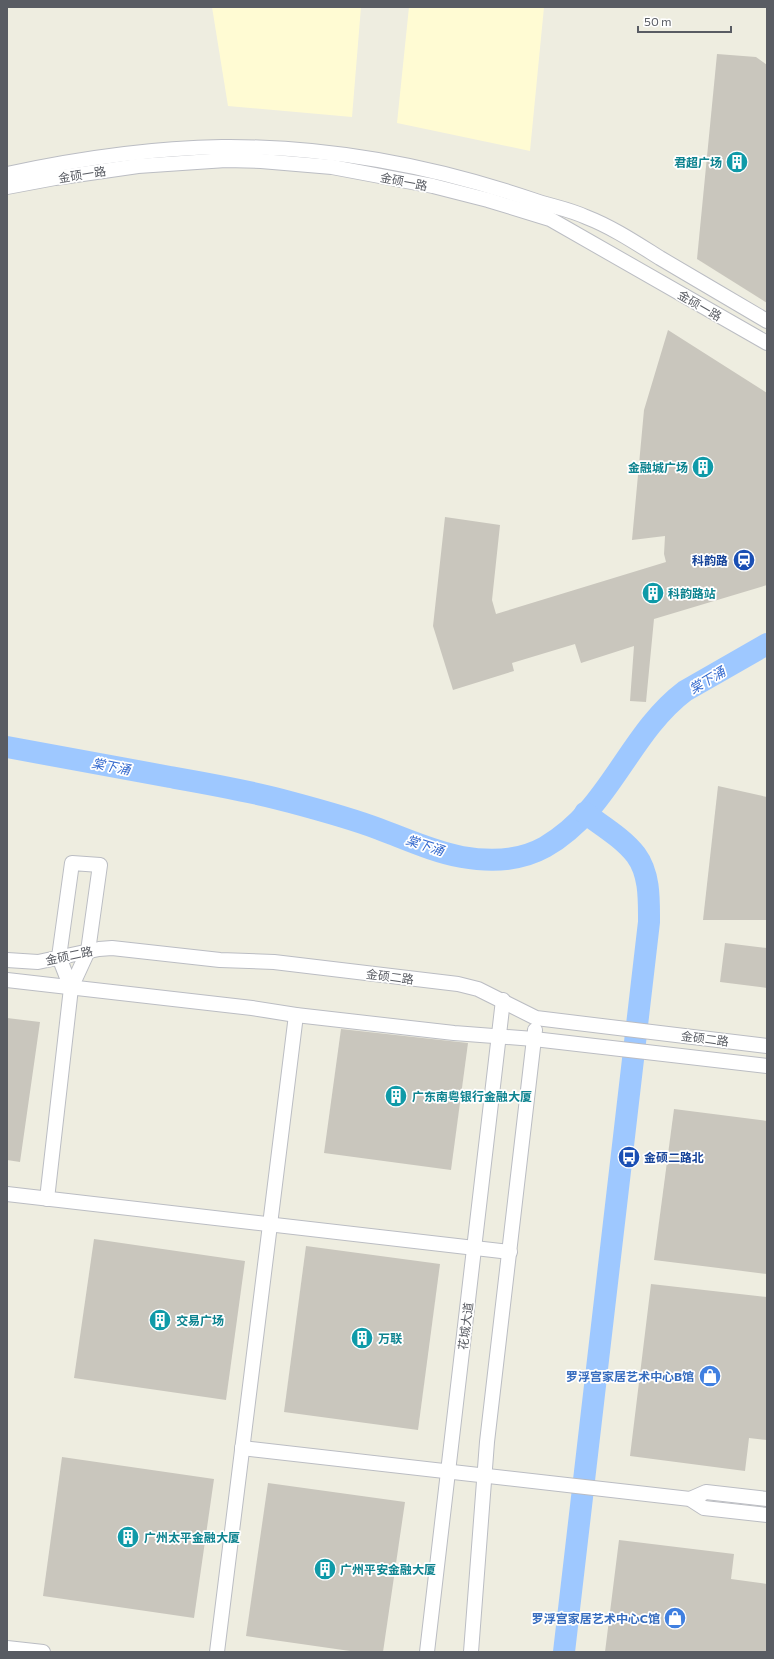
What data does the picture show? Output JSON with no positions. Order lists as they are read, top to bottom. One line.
{"streets":{"street":["金硕一路","金硕二路","花城大道"]},"crossings":[["金硕二路","花城大道"]],"water":["棠下涌"],"places":{"building":["君超广场","金融城广场","科韵路站","广东南粤银行金融大厦","交易广场","万联","广州太平金融大厦","广州平安金融大厦"],"station":["科韵路"],"bus stop":["金硕二路北"],"shop":["罗浮宫家居艺术中心B馆","罗浮宫家居艺术中心C馆"]},"scale_bar":"50 m"}
